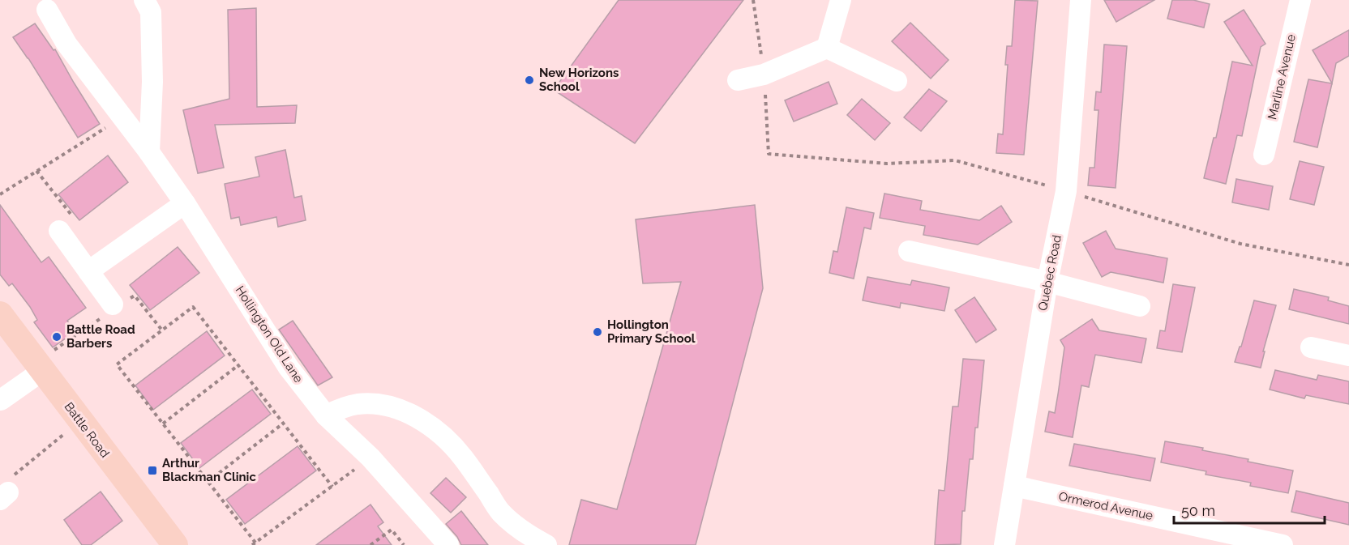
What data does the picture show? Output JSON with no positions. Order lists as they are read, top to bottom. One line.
{"streets":{"main road":["Battle Road"],"street":["Marline Avenue","Quebec Road","Hollington Old Lane","Ormerod Avenue"]},"crossings":[["Quebec Road","Ormerod Avenue"]],"places":{"other":["New Horizons School","Hollington Primary School","Battle Road Barbers"],"transit":["Arthur Blackman Clinic"]},"scale_bar":"50 m"}
